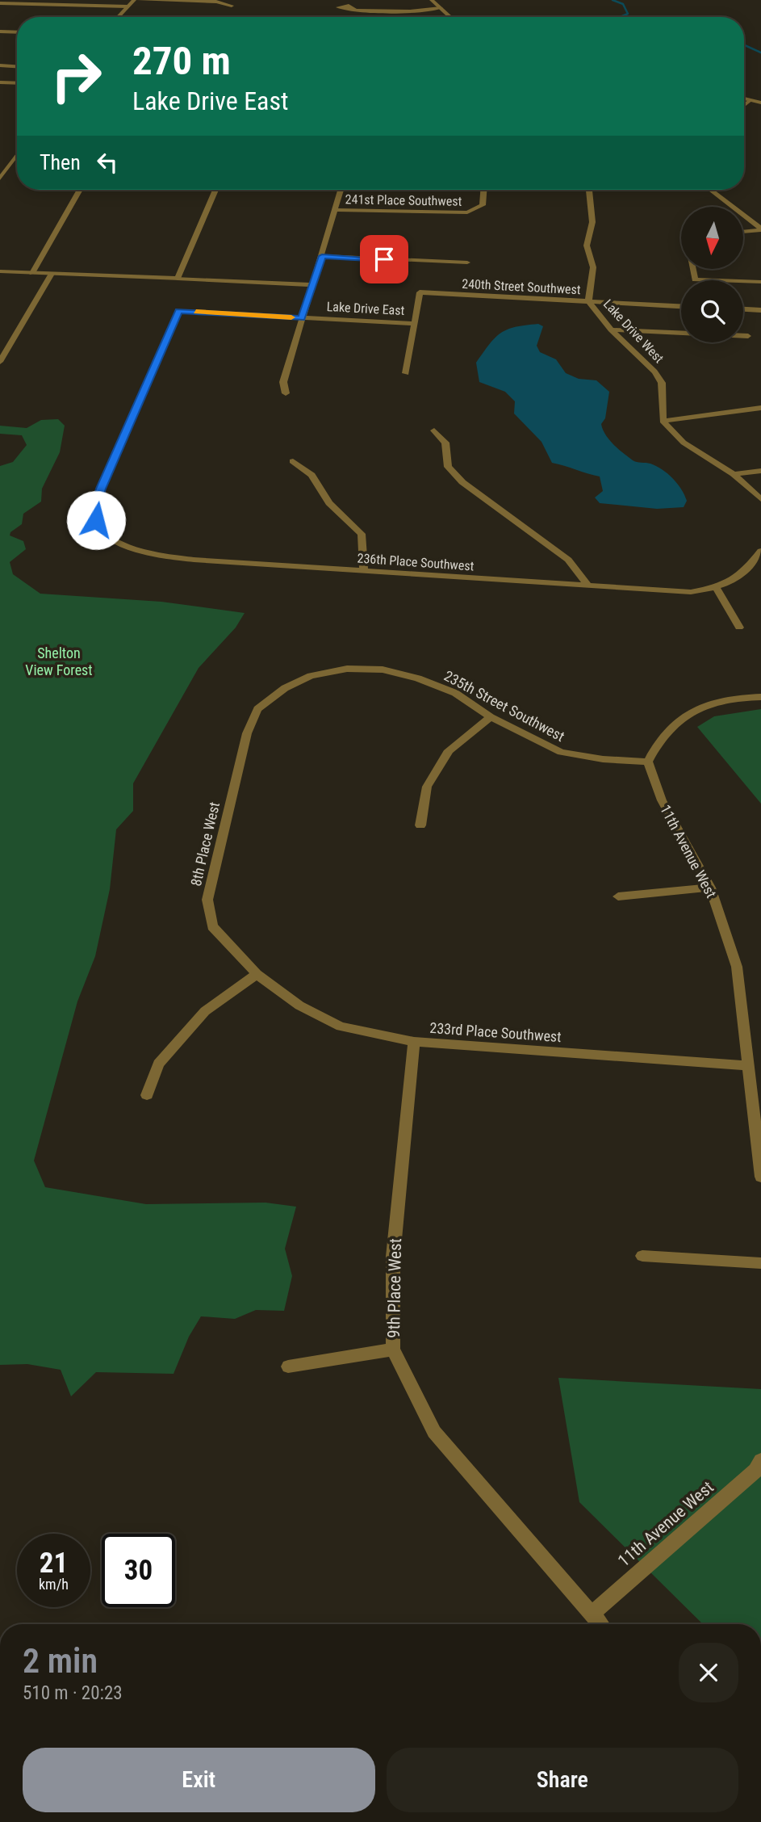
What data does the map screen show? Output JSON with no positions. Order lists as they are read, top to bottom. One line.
{"streets":{"street":["241st Place Southwest","240th Street Southwest","Lake Drive East","Lake Drive West","236th Place Southwest","235th Street Southwest","8th Place West","11th Avenue West","233rd Place Southwest","9th Place West"]},"crossings":[["240th Street Southwest","Lake Drive East"],["240th Street Southwest","Lake Drive West"],["Lake Drive East","236th Place Southwest"],["235th Street Southwest","8th Place West"],["235th Street Southwest","11th Avenue West"],["8th Place West","233rd Place Southwest"],["11th Avenue West","233rd Place Southwest"],["11th Avenue West","9th Place West"],["233rd Place Southwest","9th Place West"]],"parks":["Shelton View Forest"],"north":"bottom","page":{"turn":["270 m","Lake Drive East"],"then":"Then","speed":"21 km/h","limit":"30","heading":["2 min","510 m · 20:23"],"buttons":["Exit","Share"]}}
